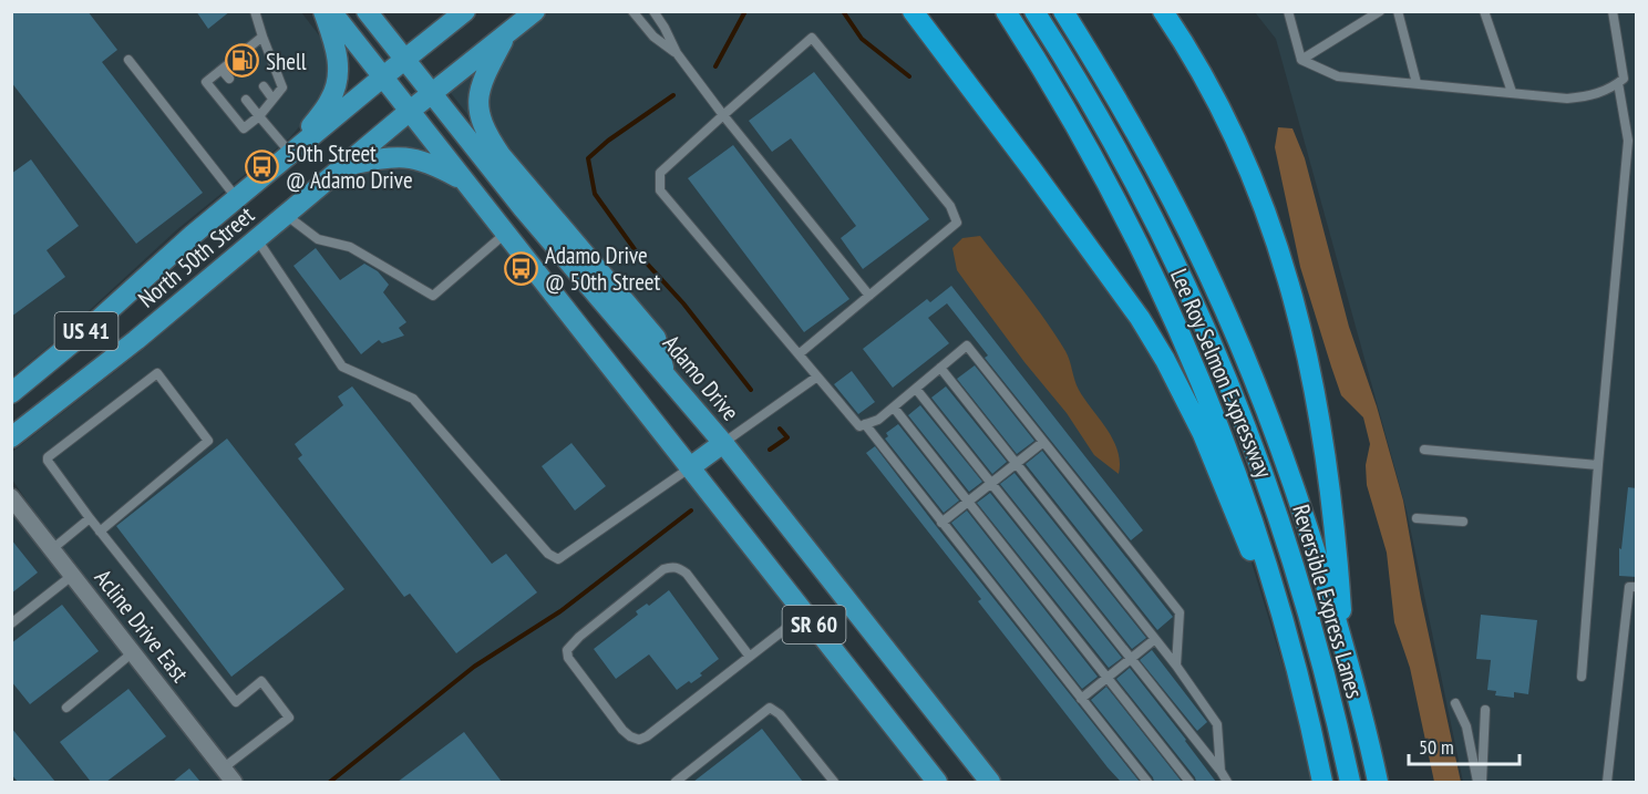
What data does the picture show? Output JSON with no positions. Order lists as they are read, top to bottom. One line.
{"streets":{"highway":["Lee Roy Selmon Expressway","Reversible Express Lanes"],"main road":["North 50th Street","US 41","Adamo Drive","SR 60"],"street":["Acline Drive East"]},"crossings":[["North 50th Street","US 41"],["North 50th Street","SR 60"],["US 41","Adamo Drive"],["US 41","SR 60"]],"places":{"fuel station":["Shell"],"bus stop":["50th Street @ Adamo Drive","Adamo Drive @ 50th Street"]},"scale_bar":"50 m"}
